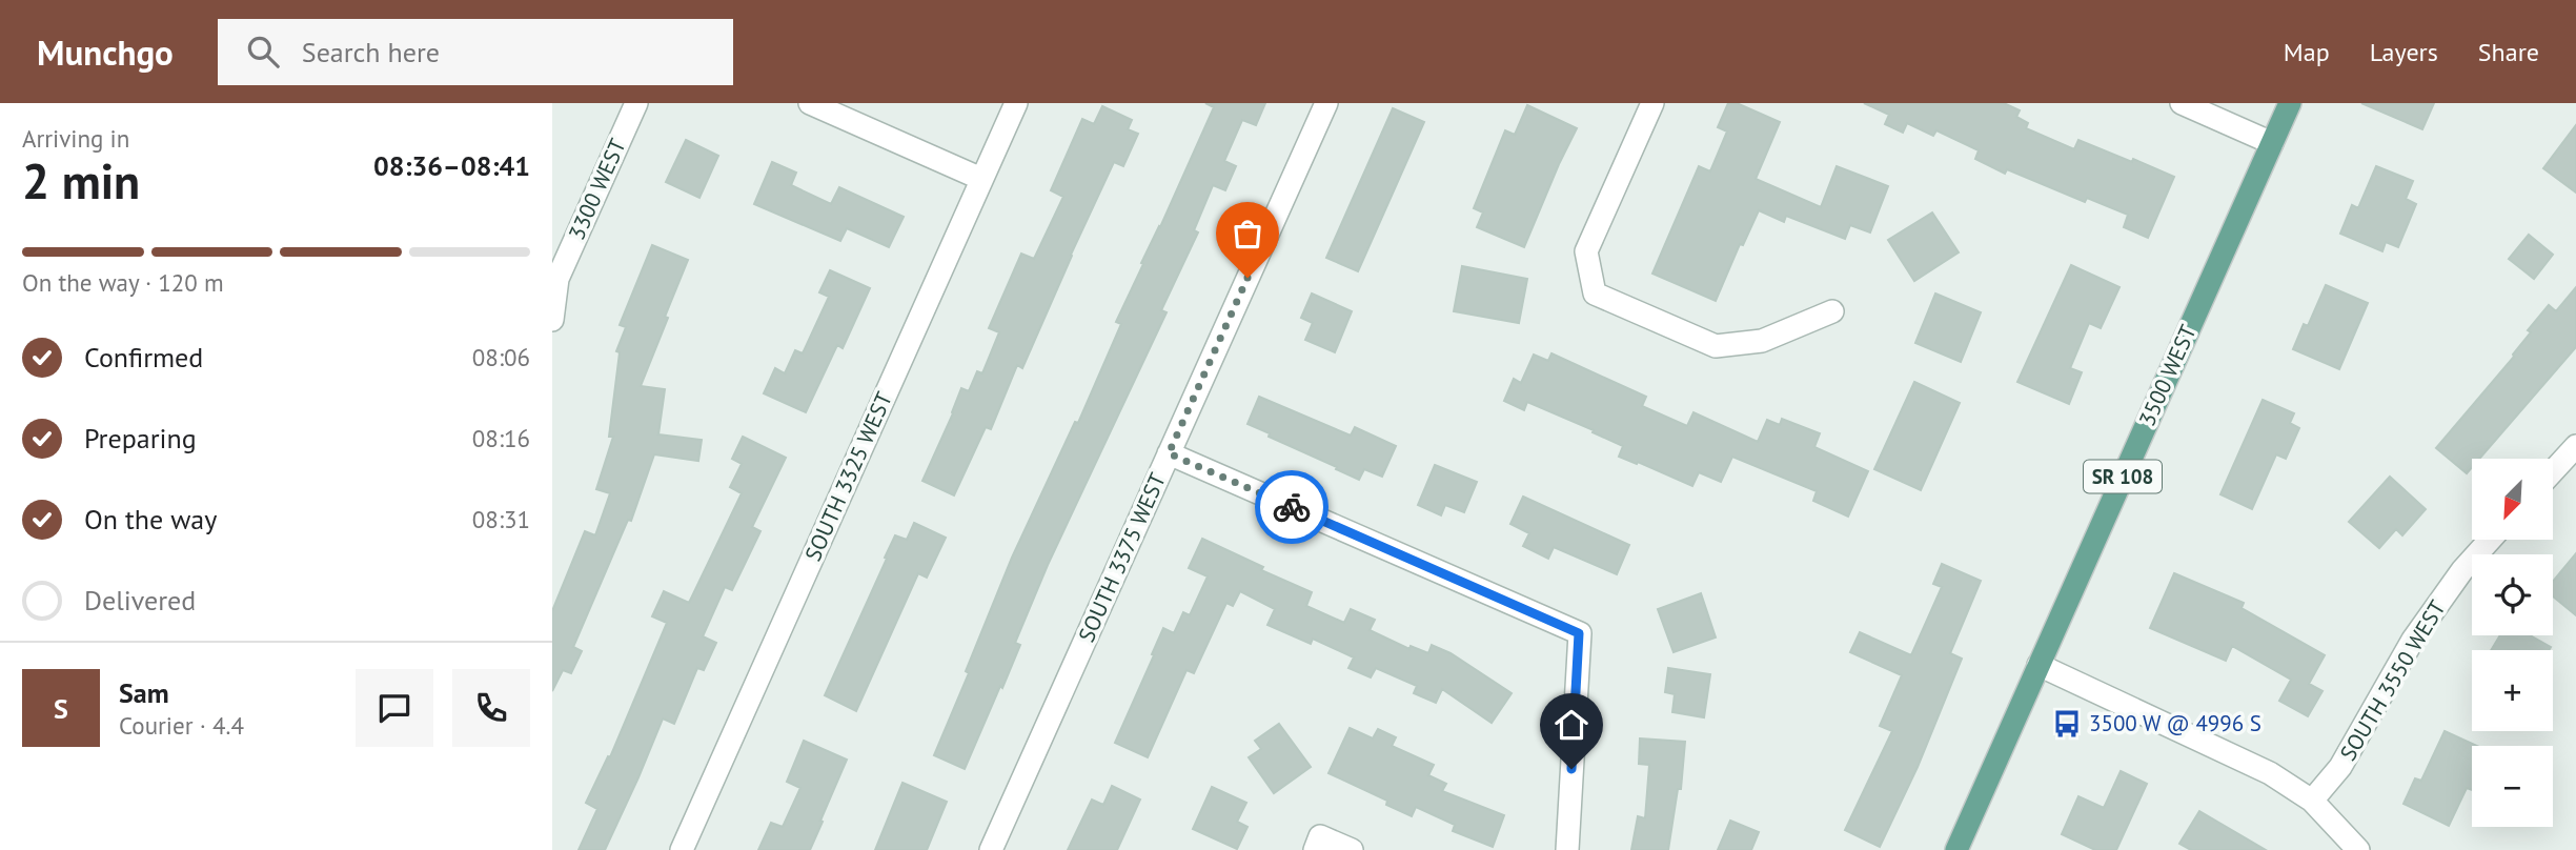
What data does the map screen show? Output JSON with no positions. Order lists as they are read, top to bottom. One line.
{"streets":{"main road":["3500 WEST","SR 108"],"street":["3300 WEST","SOUTH 3325 WEST","SOUTH 3375 WEST","SOUTH 3550 WEST"]},"places":{"bus stop":["3500 W @ 4996 S"]},"north":"bottom left","page":{"header":"Munchgo","search":"Search here","nav":["Map","Layers","Share"],"heading":["2 min","Arriving in","08:36–08:41"],"panel":["Sam","Courier · 4.4"],"bar":"On the way · 120 m","list":[["Confirmed","08:06"],["Preparing","08:16"],["On the way","08:31"],"Delivered"],"map_buttons":["+","−"],"round":"S"}}
